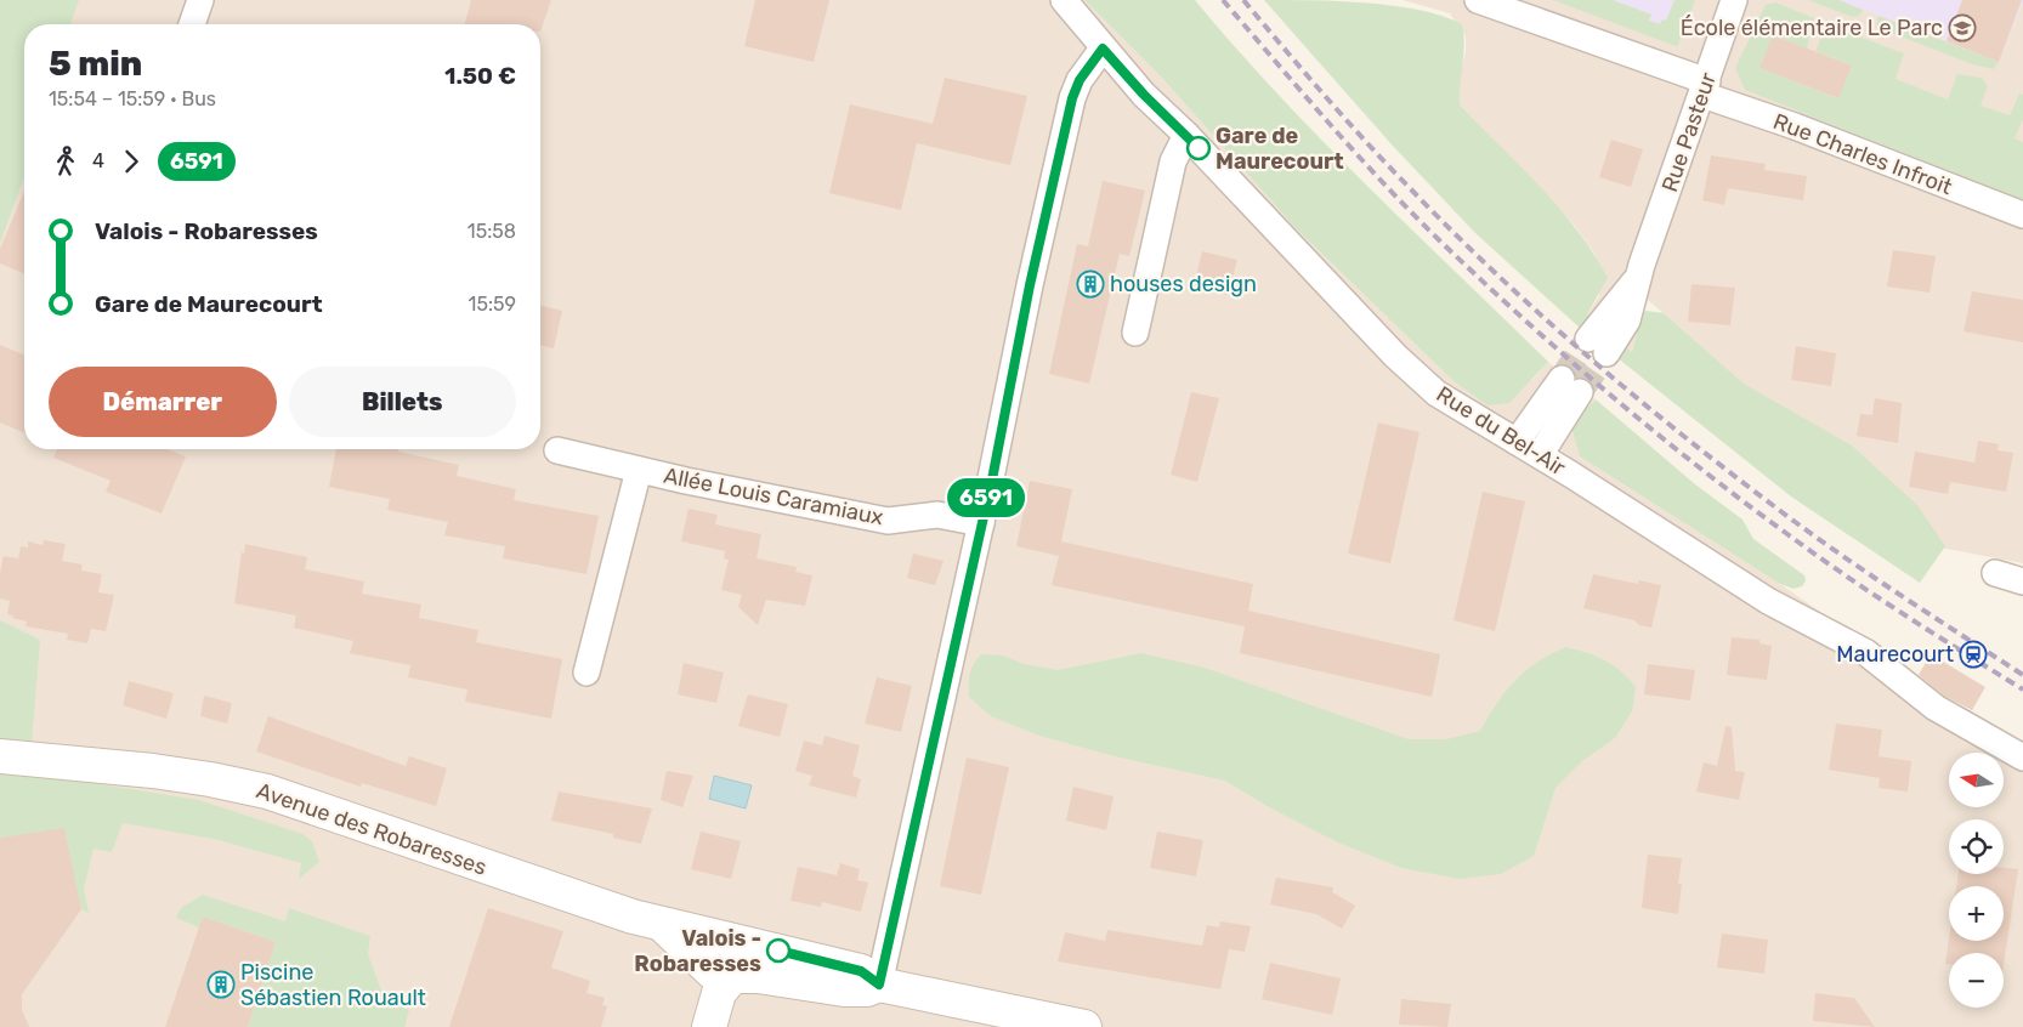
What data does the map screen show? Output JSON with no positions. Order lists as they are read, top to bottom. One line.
{"streets":{"street":["Rue Pasteur","Rue Charles Infroit","Rue du Bel-Air","Allée Louis Caramiaux","Avenue des Robaresses"]},"crossings":[["Rue Pasteur","Rue Charles Infroit"]],"places":{"school or university":["École élémentaire Le Parc"],"other":["Gare de Maurecourt","Valois - Robaresses"],"building":["houses design","Piscine Sébastien Rouault"],"station":["Maurecourt"]},"lines":["bus line 6591"],"north":"left","page":{"on_map":"6591","heading":["5 min","15:54 – 15:59 · Bus","1.50 €"],"legs":["4","6591"],"list":[{"name":"Valois - Robaresses","value":"15:58"},{"name":"Gare de Maurecourt","value":"15:59"}],"buttons":["Démarrer","Billets"],"map_buttons":["+","−"]}}
